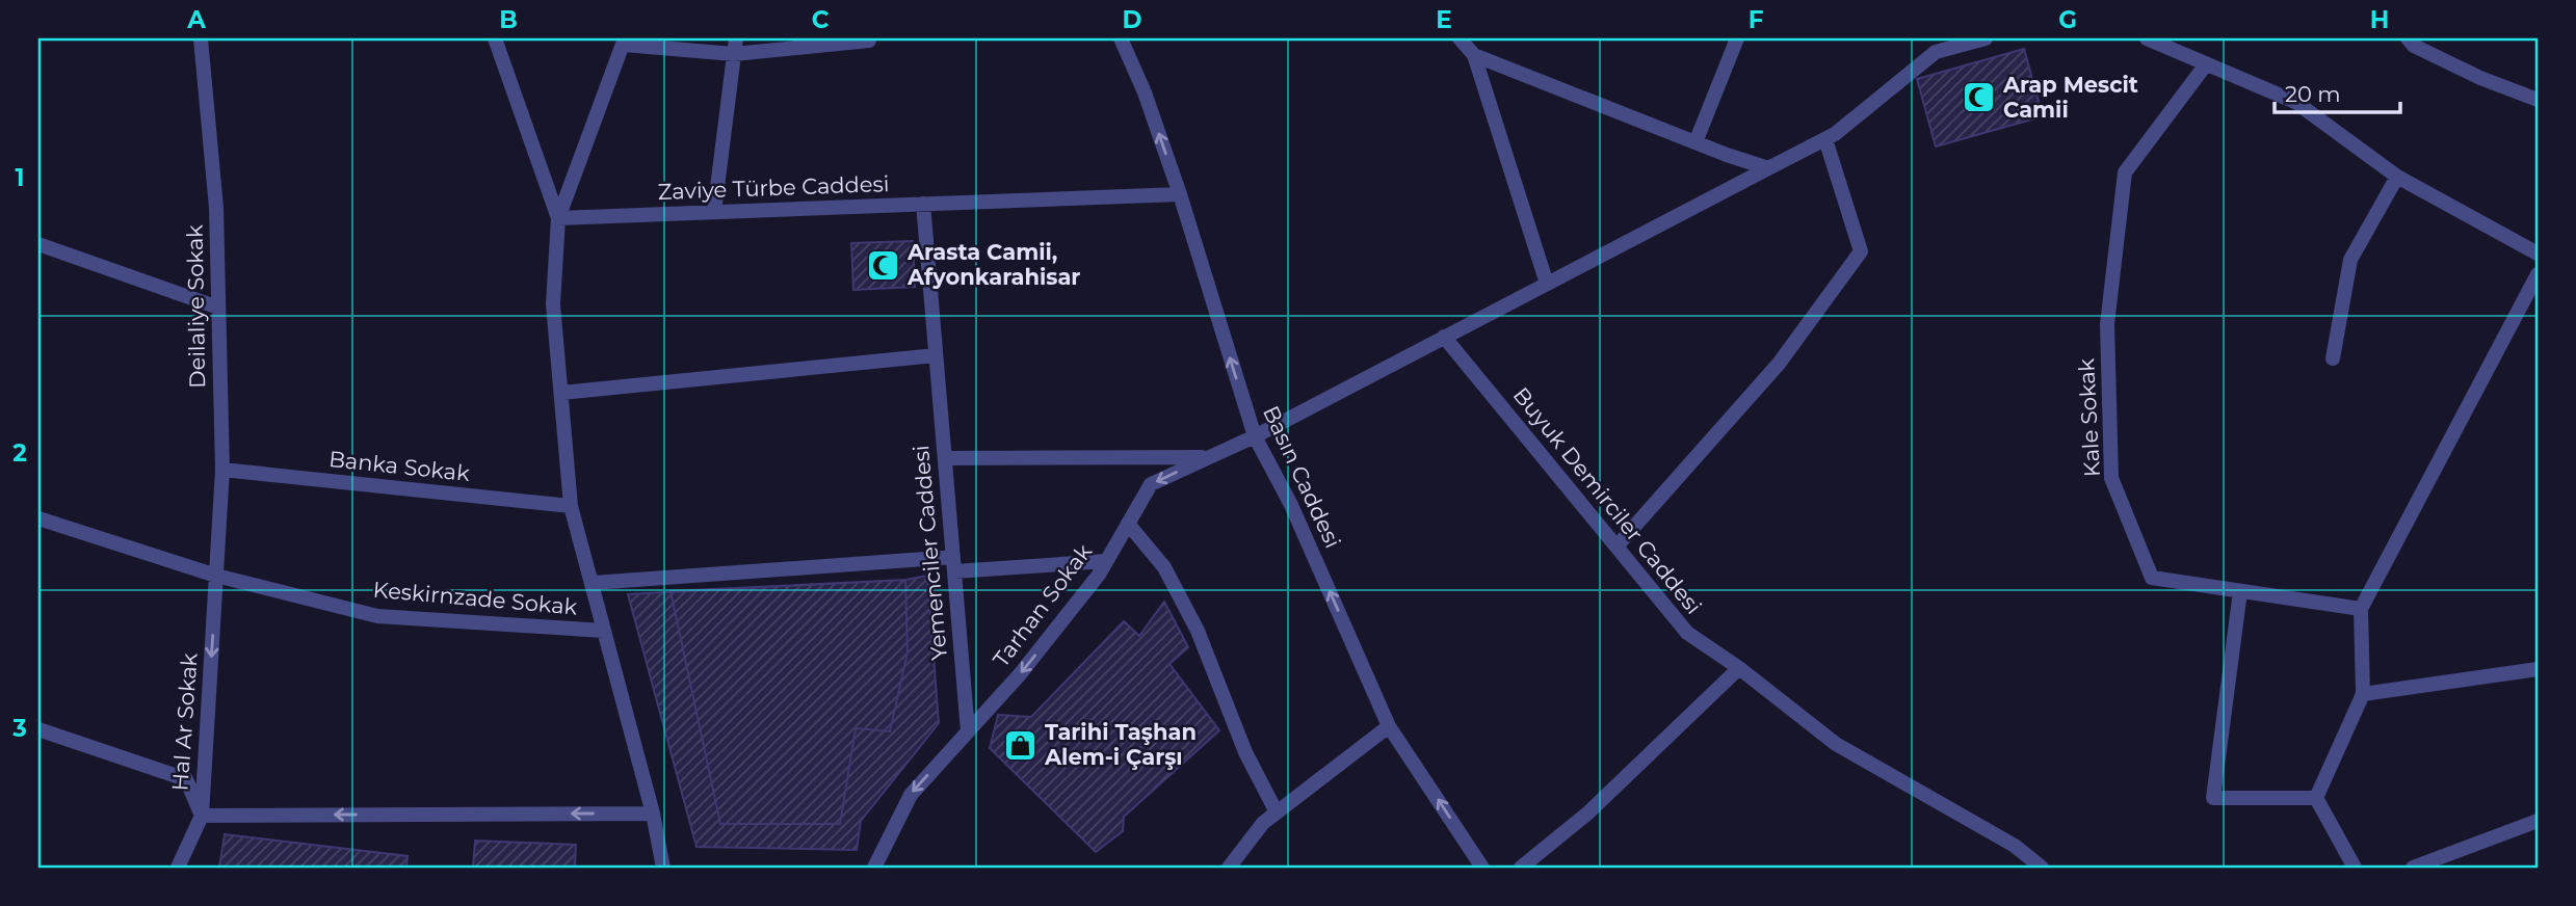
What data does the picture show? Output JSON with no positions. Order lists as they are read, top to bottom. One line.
{"streets":{"street":["Zaviye Türbe Caddesi","Deilaliye Sokak","Kale Sokak","Banka Sokak","Basın Caddesi","Buyuk Demirciler Caddesi","Yemenciler Caddesi","Keskirnzade Sokak","Tarhan Sokak","Hal Ar Sokak"]},"crossings":[["Zaviye Türbe Caddesi","Basın Caddesi"],["Zaviye Türbe Caddesi","Yemenciler Caddesi"],["Deilaliye Sokak","Banka Sokak"],["Deilaliye Sokak","Keskirnzade Sokak"],["Deilaliye Sokak","Hal Ar Sokak"],["Basın Caddesi","Tarhan Sokak"],["Buyuk Demirciler Caddesi","Tarhan Sokak"],["Yemenciler Caddesi","Tarhan Sokak"],["Keskirnzade Sokak","Hal Ar Sokak"]],"one_way":["Basın Caddesi","Hal Ar Sokak"],"places":{"mosque":["Arap Mescit Camii","Arasta Camii, Afyonkarahisar"],"shop":["Tarihi Taşhan Alem-i Çarşı"]},"scale_bar":"20 m","grid":{"columns":["A","B","C","D","E","F","G","H"],"rows":["1","2","3"]}}
